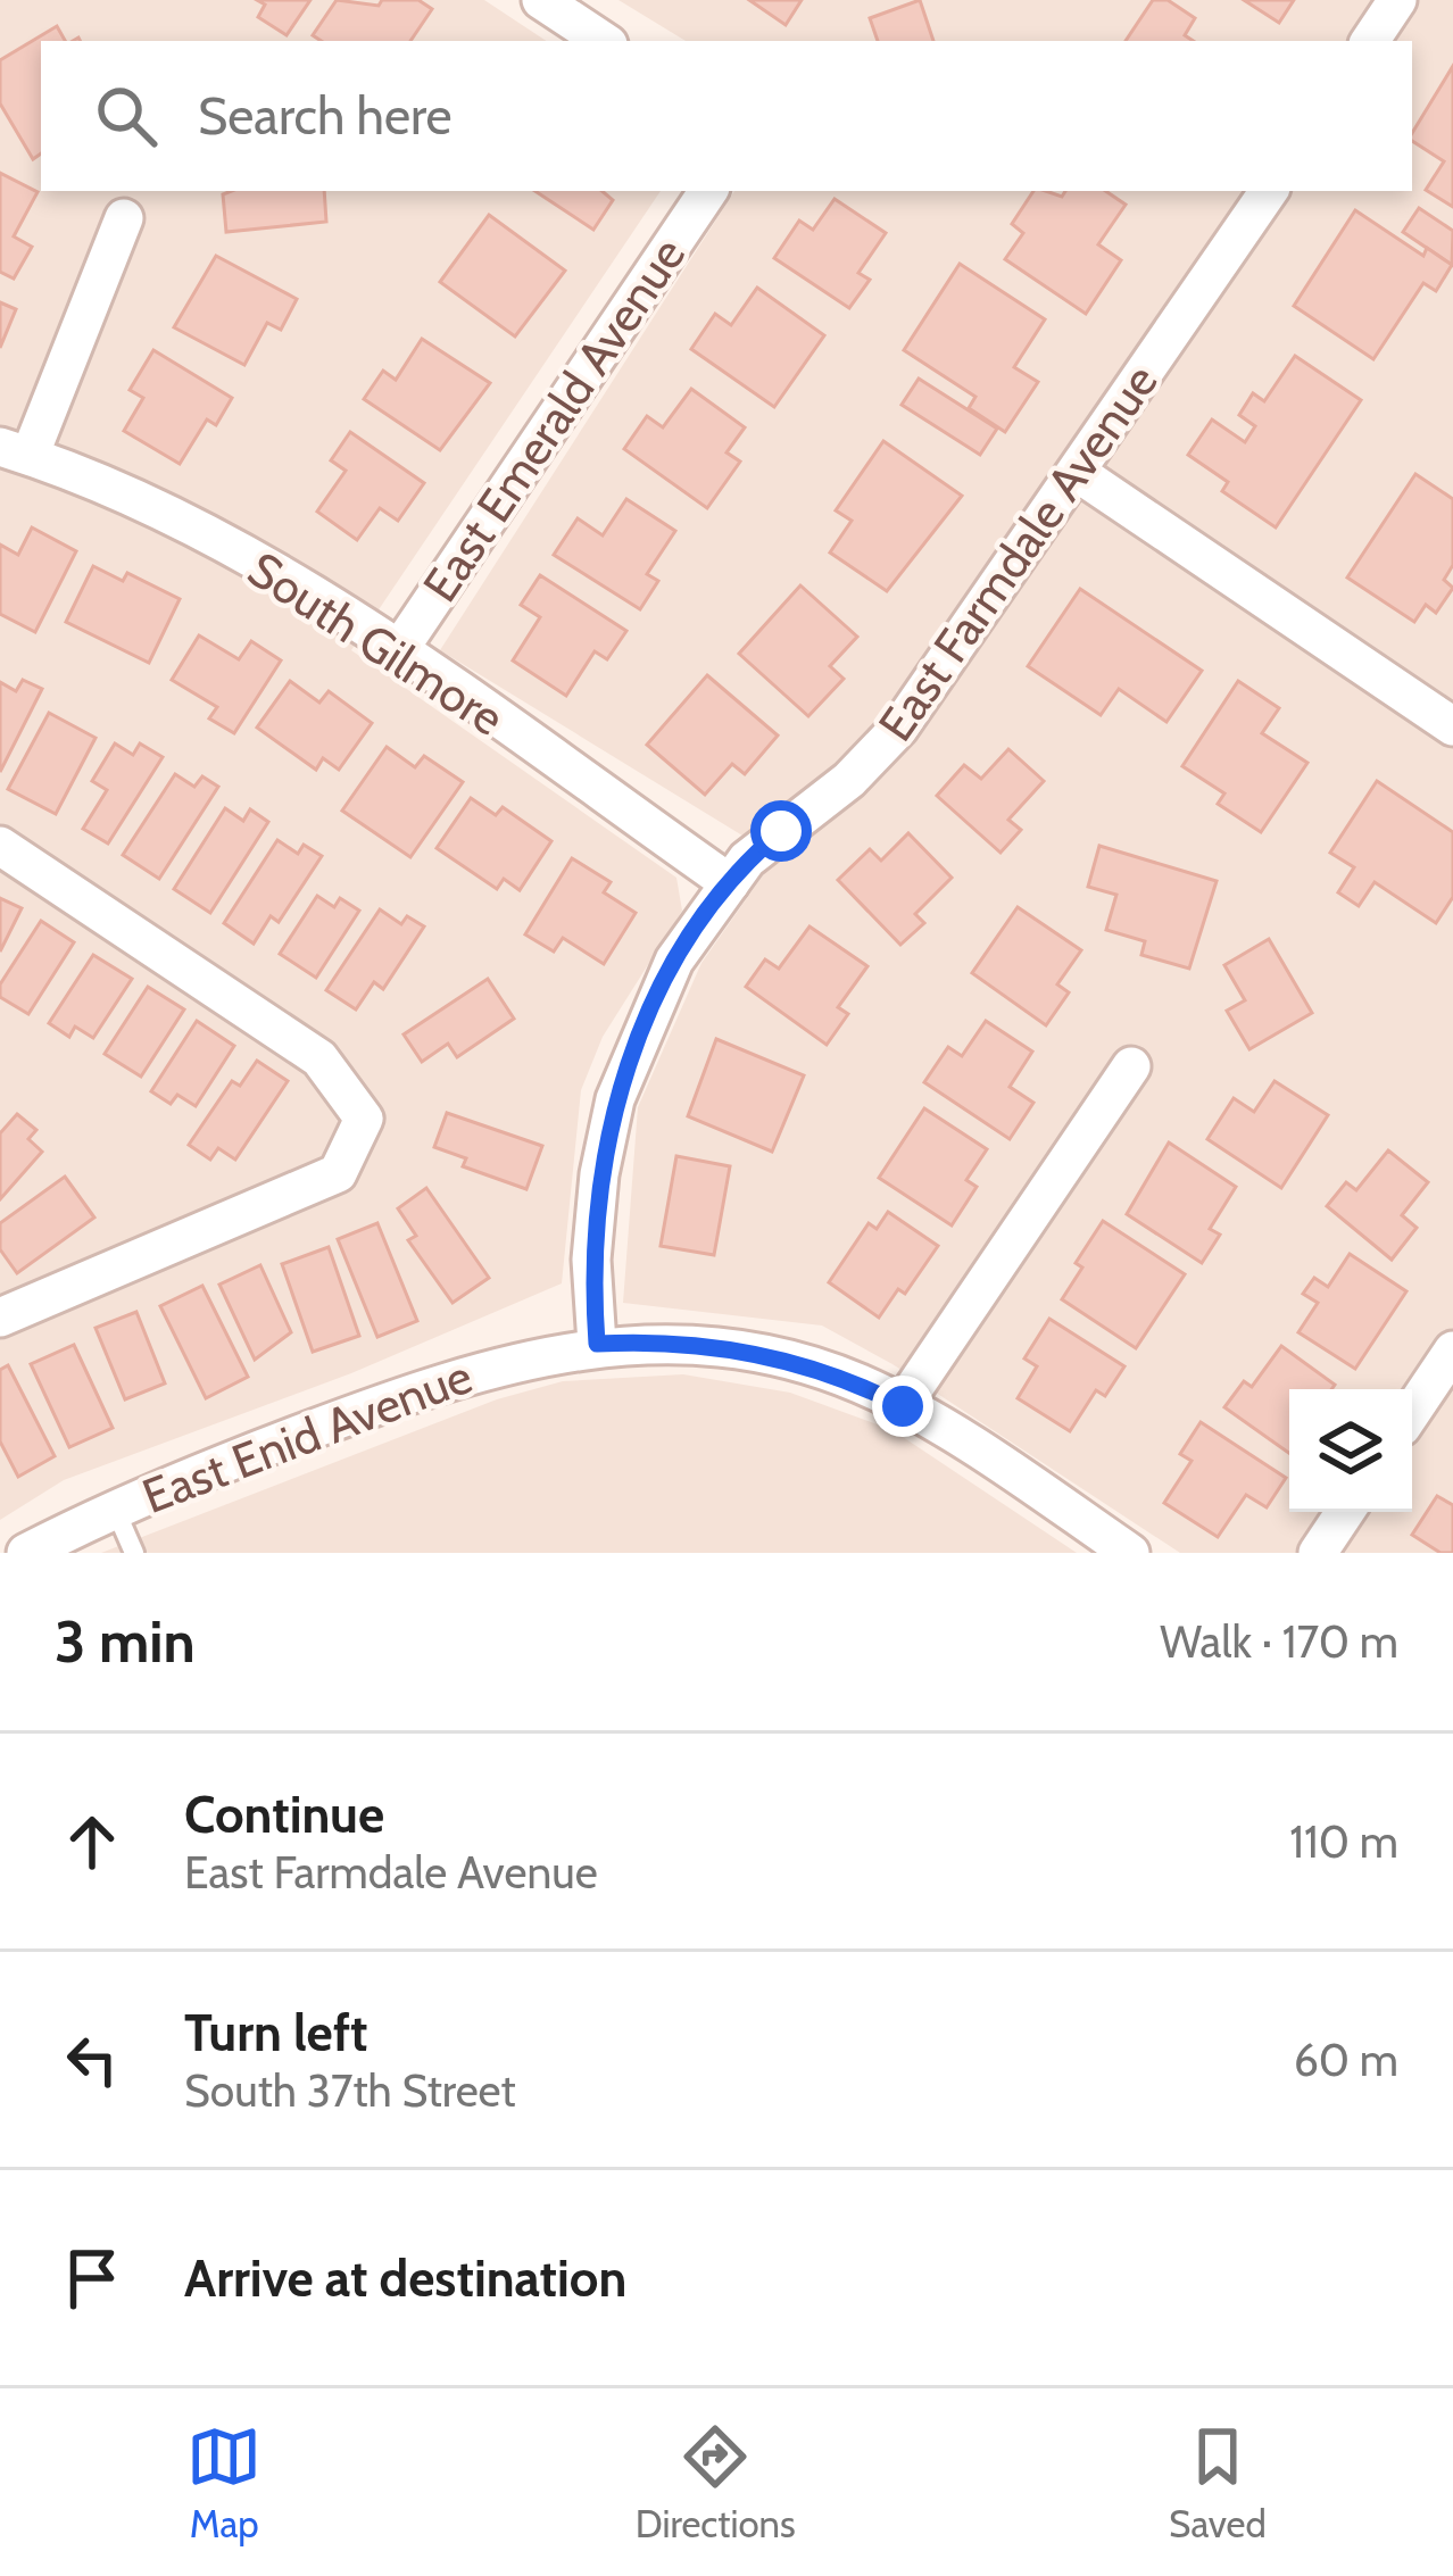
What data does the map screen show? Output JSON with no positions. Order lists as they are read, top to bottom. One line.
{"streets":{"street":["East Emerald Avenue","East Farmdale Avenue","South Gilmore","East Enid Avenue"]},"crossings":[["East Emerald Avenue","South Gilmore"],["East Farmdale Avenue","South Gilmore"],["East Farmdale Avenue","East Enid Avenue"]],"page":{"search":"Search here","heading":["3 min","Walk · 170 m"],"list":[["Continue","East Farmdale Avenue","110 m"],["Turn left","South 37th Street","60 m"],"Arrive at destination"],"nav":["Map","Directions","Saved"]}}
